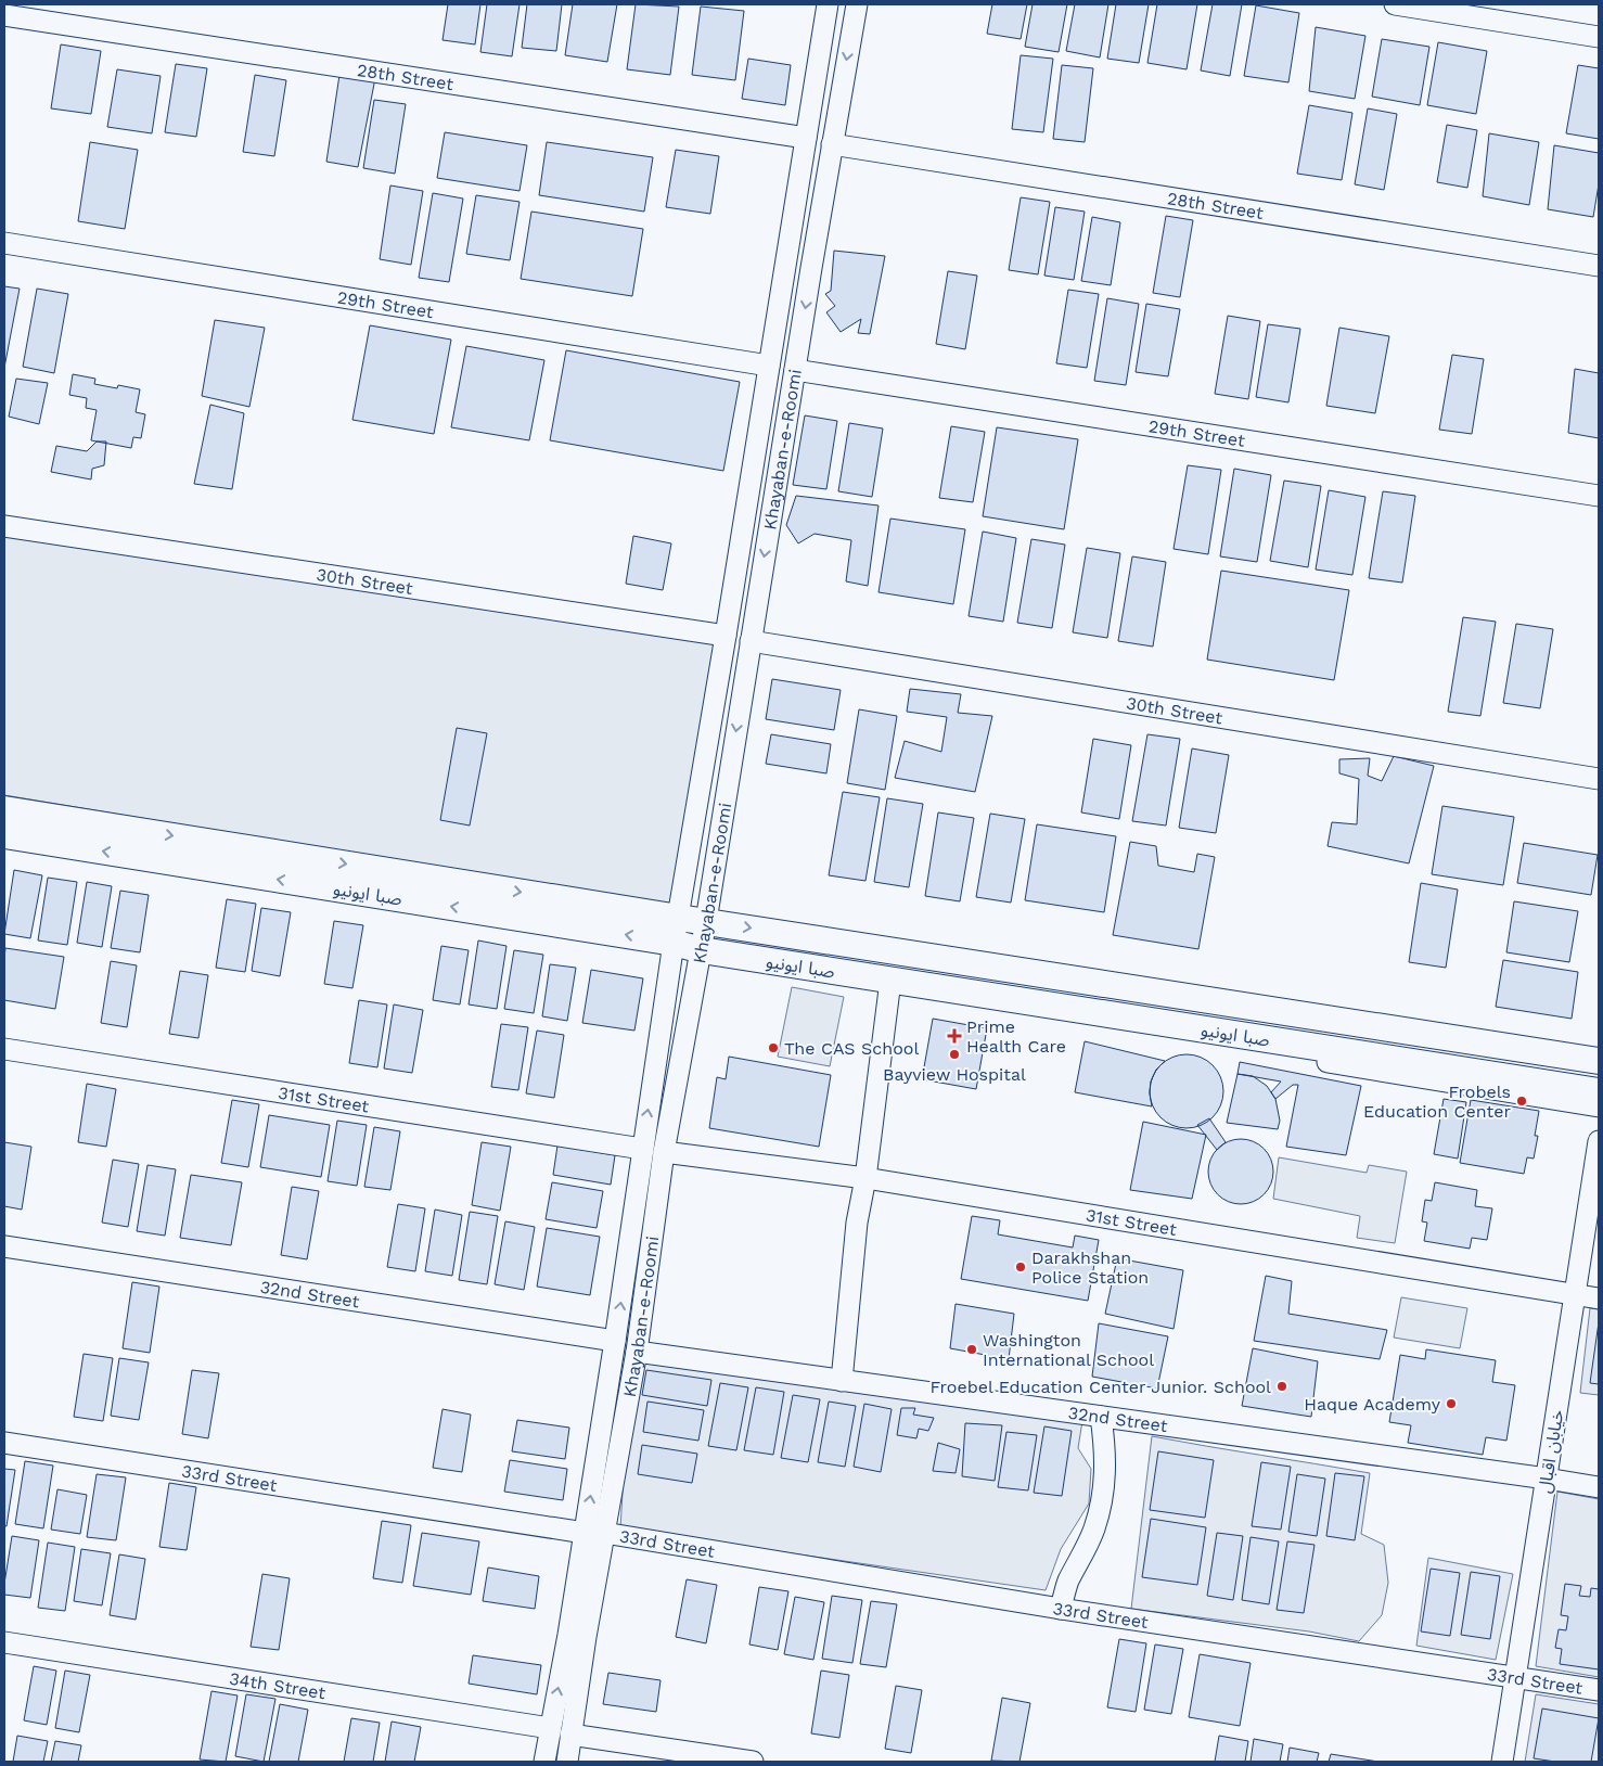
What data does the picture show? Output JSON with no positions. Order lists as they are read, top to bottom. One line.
{"streets":{"main road":["صبا ایونیو"],"street":["28th Street","29th Street","Khayaban-e-Roomi","30th Street","31st Street","32nd Street","خیابان اقبال","33rd Street","34th Street"]},"crossings":[["28th Street","Khayaban-e-Roomi"],["29th Street","Khayaban-e-Roomi"],["Khayaban-e-Roomi","30th Street"],["Khayaban-e-Roomi","صبا ایونیو"],["Khayaban-e-Roomi","31st Street"],["Khayaban-e-Roomi","32nd Street"],["Khayaban-e-Roomi","33rd Street"],["Khayaban-e-Roomi","34th Street"],["31st Street","خیابان اقبال"],["32nd Street","خیابان اقبال"],["خیابان اقبال","33rd Street"]],"places":{"health":["Prime Health Care"],"other":["The CAS School","Bayview Hospital","Frobels Education Center","Darakhshan Police Station","Washington International School","Froebel Education Center Junior. School","Haque Academy"]}}
